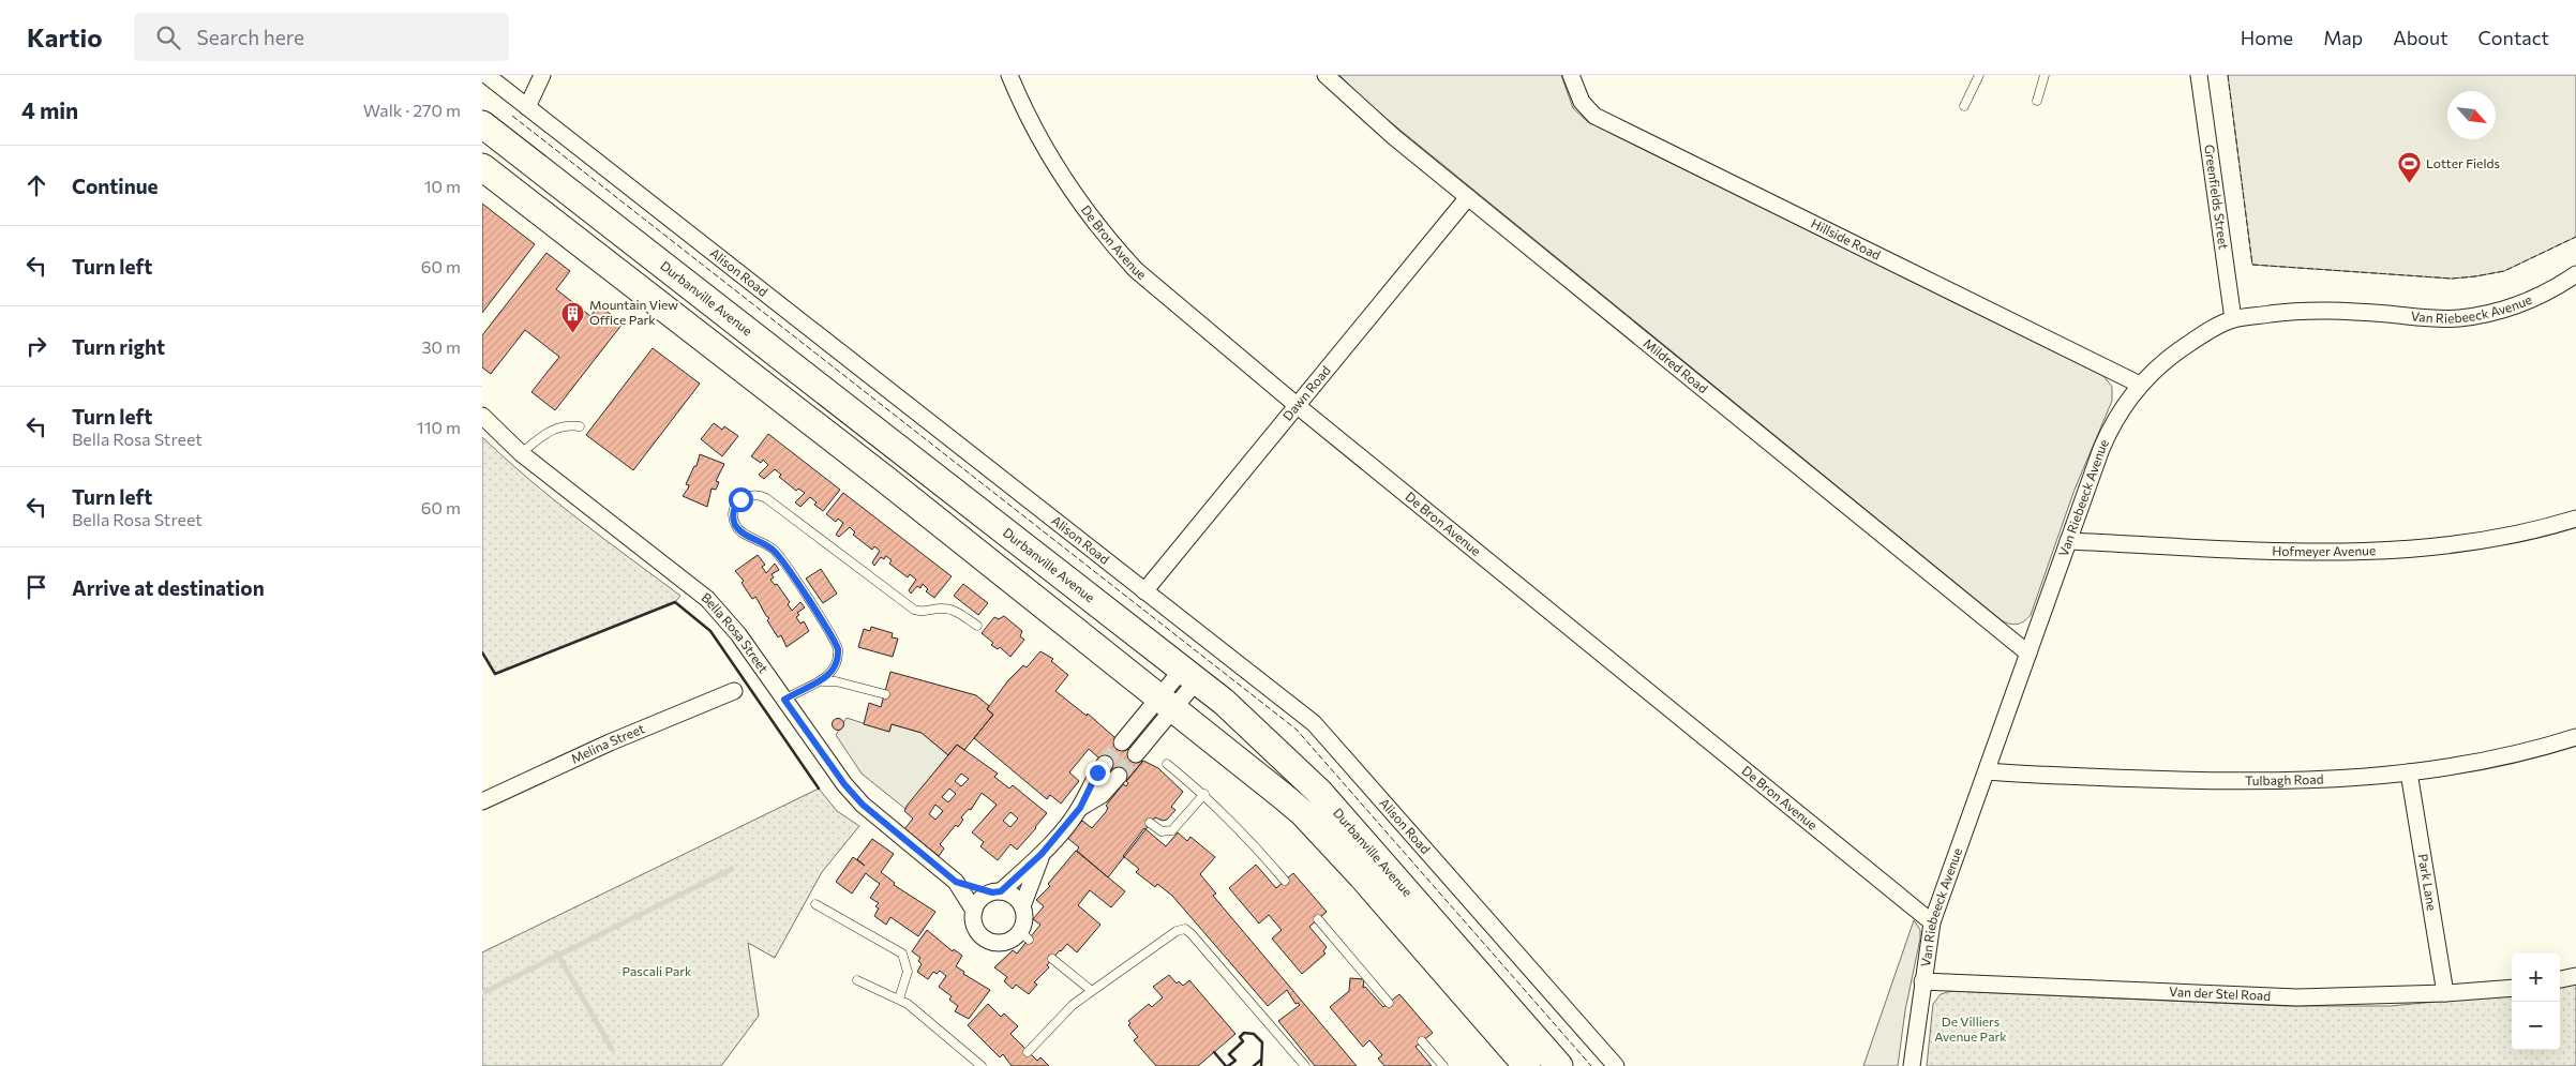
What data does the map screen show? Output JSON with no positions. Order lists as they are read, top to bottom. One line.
{"streets":{"main road":["Durbanville Avenue"],"street":["Greenfields Street","Hillside Road","De Bron Avenue","Alison Road","Van Riebeeck Avenue","Mildred Road","Dawn Road","Hofmeyer Avenue","Bella Rosa Street","Melina Street","Tulbagh Road","Park Lane","Van der Stel Road"]},"crossings":[["Greenfields Street","Van Riebeeck Avenue"],["Hillside Road","Van Riebeeck Avenue"],["De Bron Avenue","Van Riebeeck Avenue"],["De Bron Avenue","Dawn Road"],["Alison Road","Dawn Road"],["Van Riebeeck Avenue","Mildred Road"],["Van Riebeeck Avenue","Hofmeyer Avenue"],["Van Riebeeck Avenue","Tulbagh Road"],["Van Riebeeck Avenue","Van der Stel Road"],["Mildred Road","Dawn Road"],["Tulbagh Road","Park Lane"],["Park Lane","Van der Stel Road"]],"parks":["Pascali Park","De Villiers Avenue Park"],"places":{"sports":["Lotter Fields"],"building":["Mountain View Office Park"]},"north":"bottom right","page":{"header":"Kartio","search":"Search here","nav":["Home","Map","About","Contact"],"heading":["4 min","Walk · 270 m"],"list":[["Continue","10 m"],["Turn left","60 m"],["Turn right","30 m"],["Turn left","Bella Rosa Street","110 m"],["Turn left","Bella Rosa Street","60 m"],"Arrive at destination"],"map_buttons":["+","−"]}}
